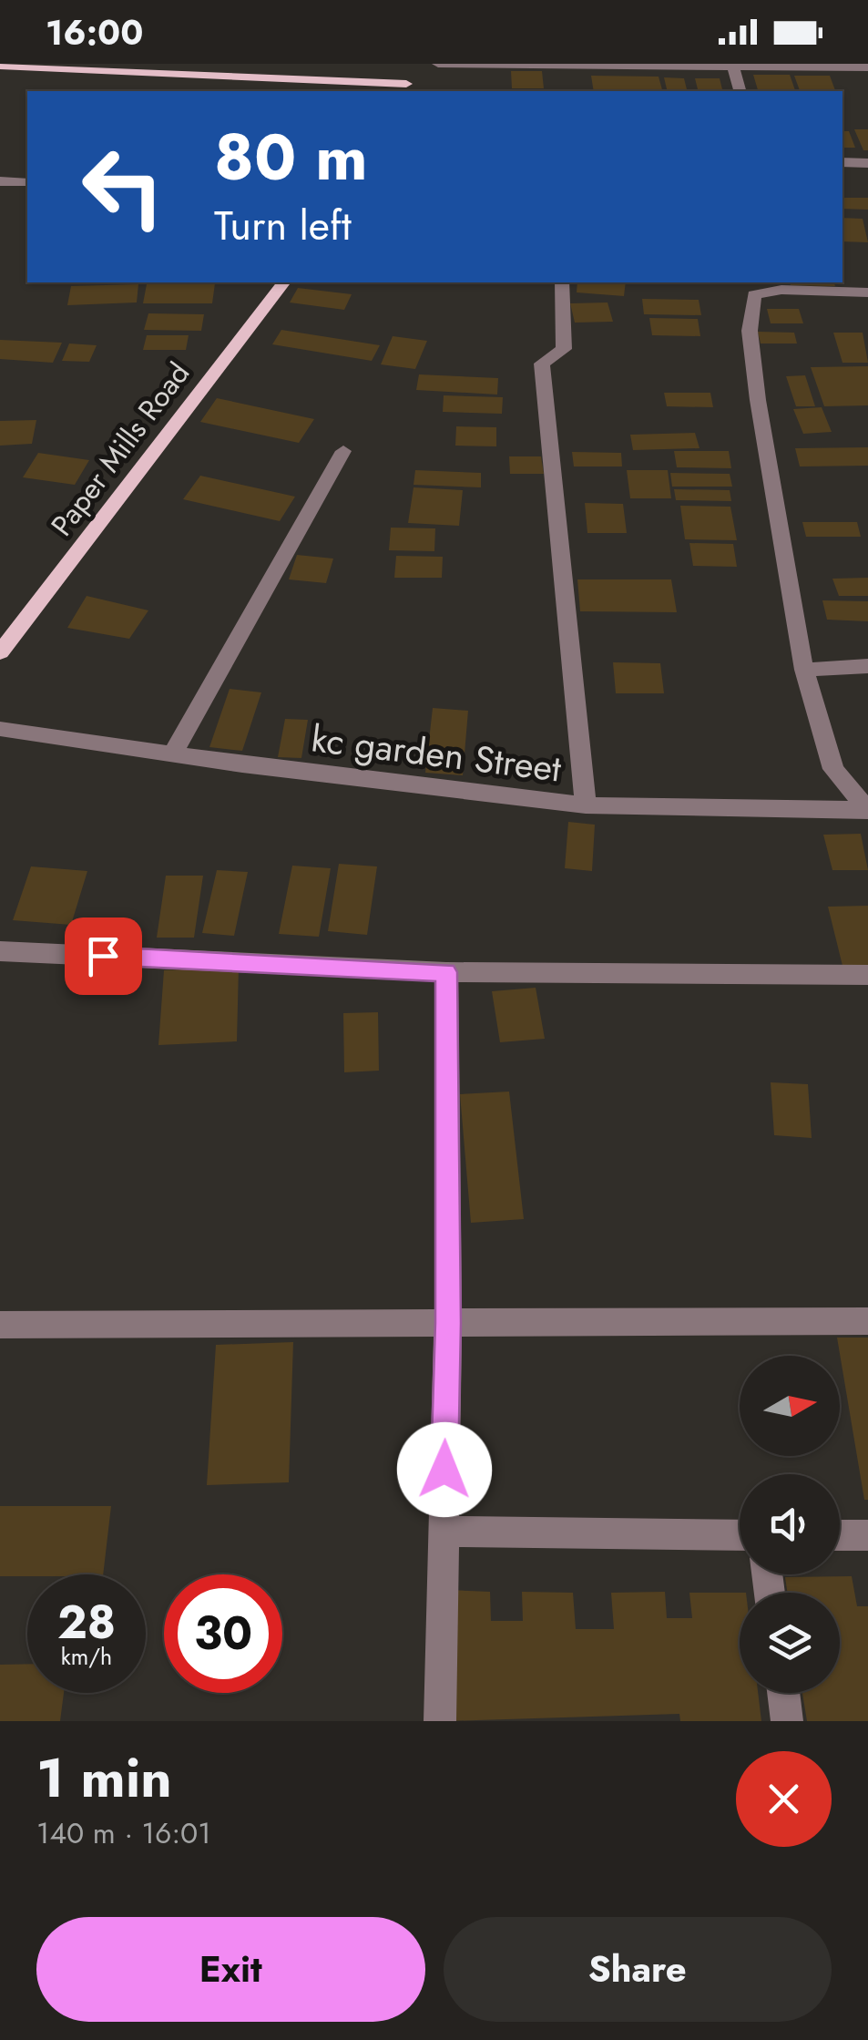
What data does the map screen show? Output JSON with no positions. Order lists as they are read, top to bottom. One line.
{"streets":{"main road":["Paper Mills Road"],"street":["kc garden Street"]},"north":"right","page":{"status":"16:00","turn":["80 m","Turn left"],"speed":"28 km/h","limit":"30","heading":["1 min","140 m · 16:01"],"buttons":["Exit","Share"]}}
